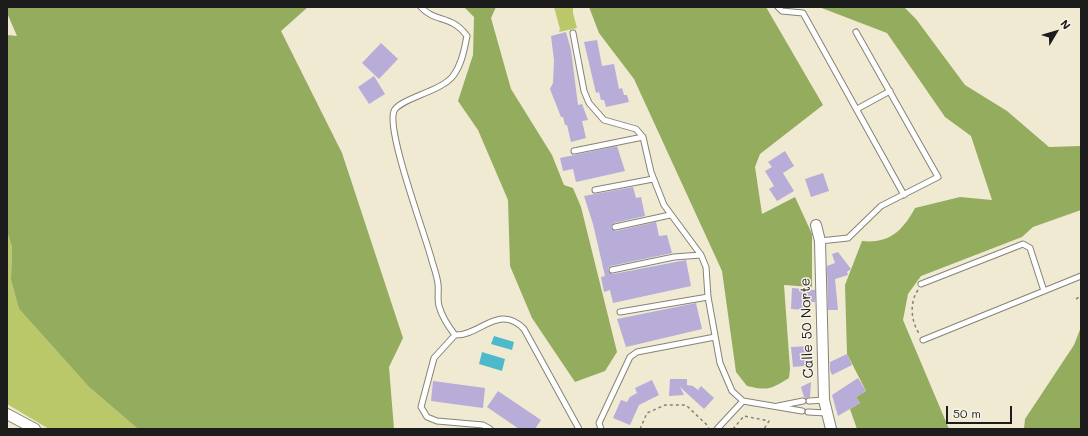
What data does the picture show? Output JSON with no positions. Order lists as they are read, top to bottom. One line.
{"streets":{"street":["Calle 50 Norte"]},"scale_bar":"50 m","north":"top right"}
